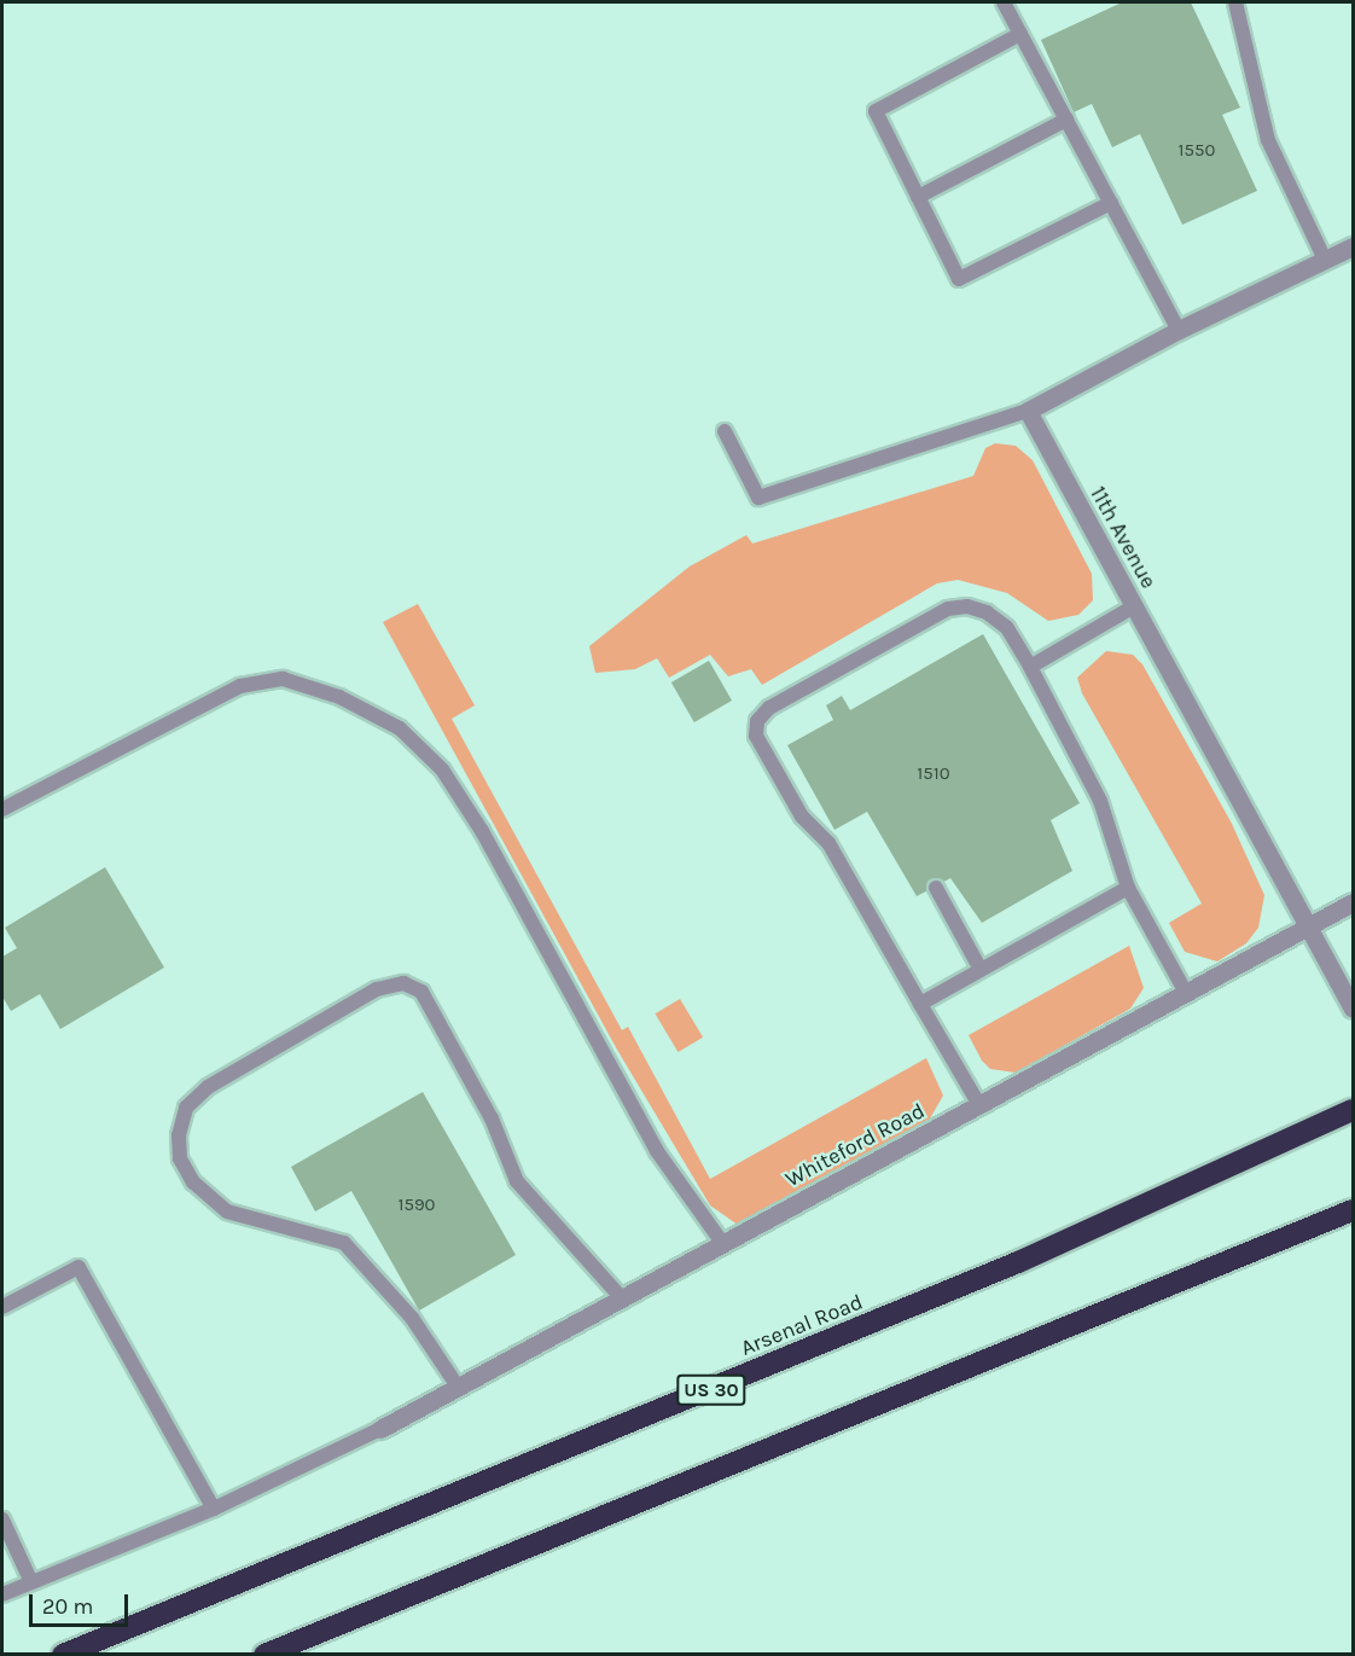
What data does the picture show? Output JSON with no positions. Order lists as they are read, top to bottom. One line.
{"streets":{"highway":["Arsenal Road","US 30"],"street":["11th Avenue","Whiteford Road"]},"crossings":[["11th Avenue","Whiteford Road"]],"house_numbers":["1550","1510","1590"],"scale_bar":"20 m"}
